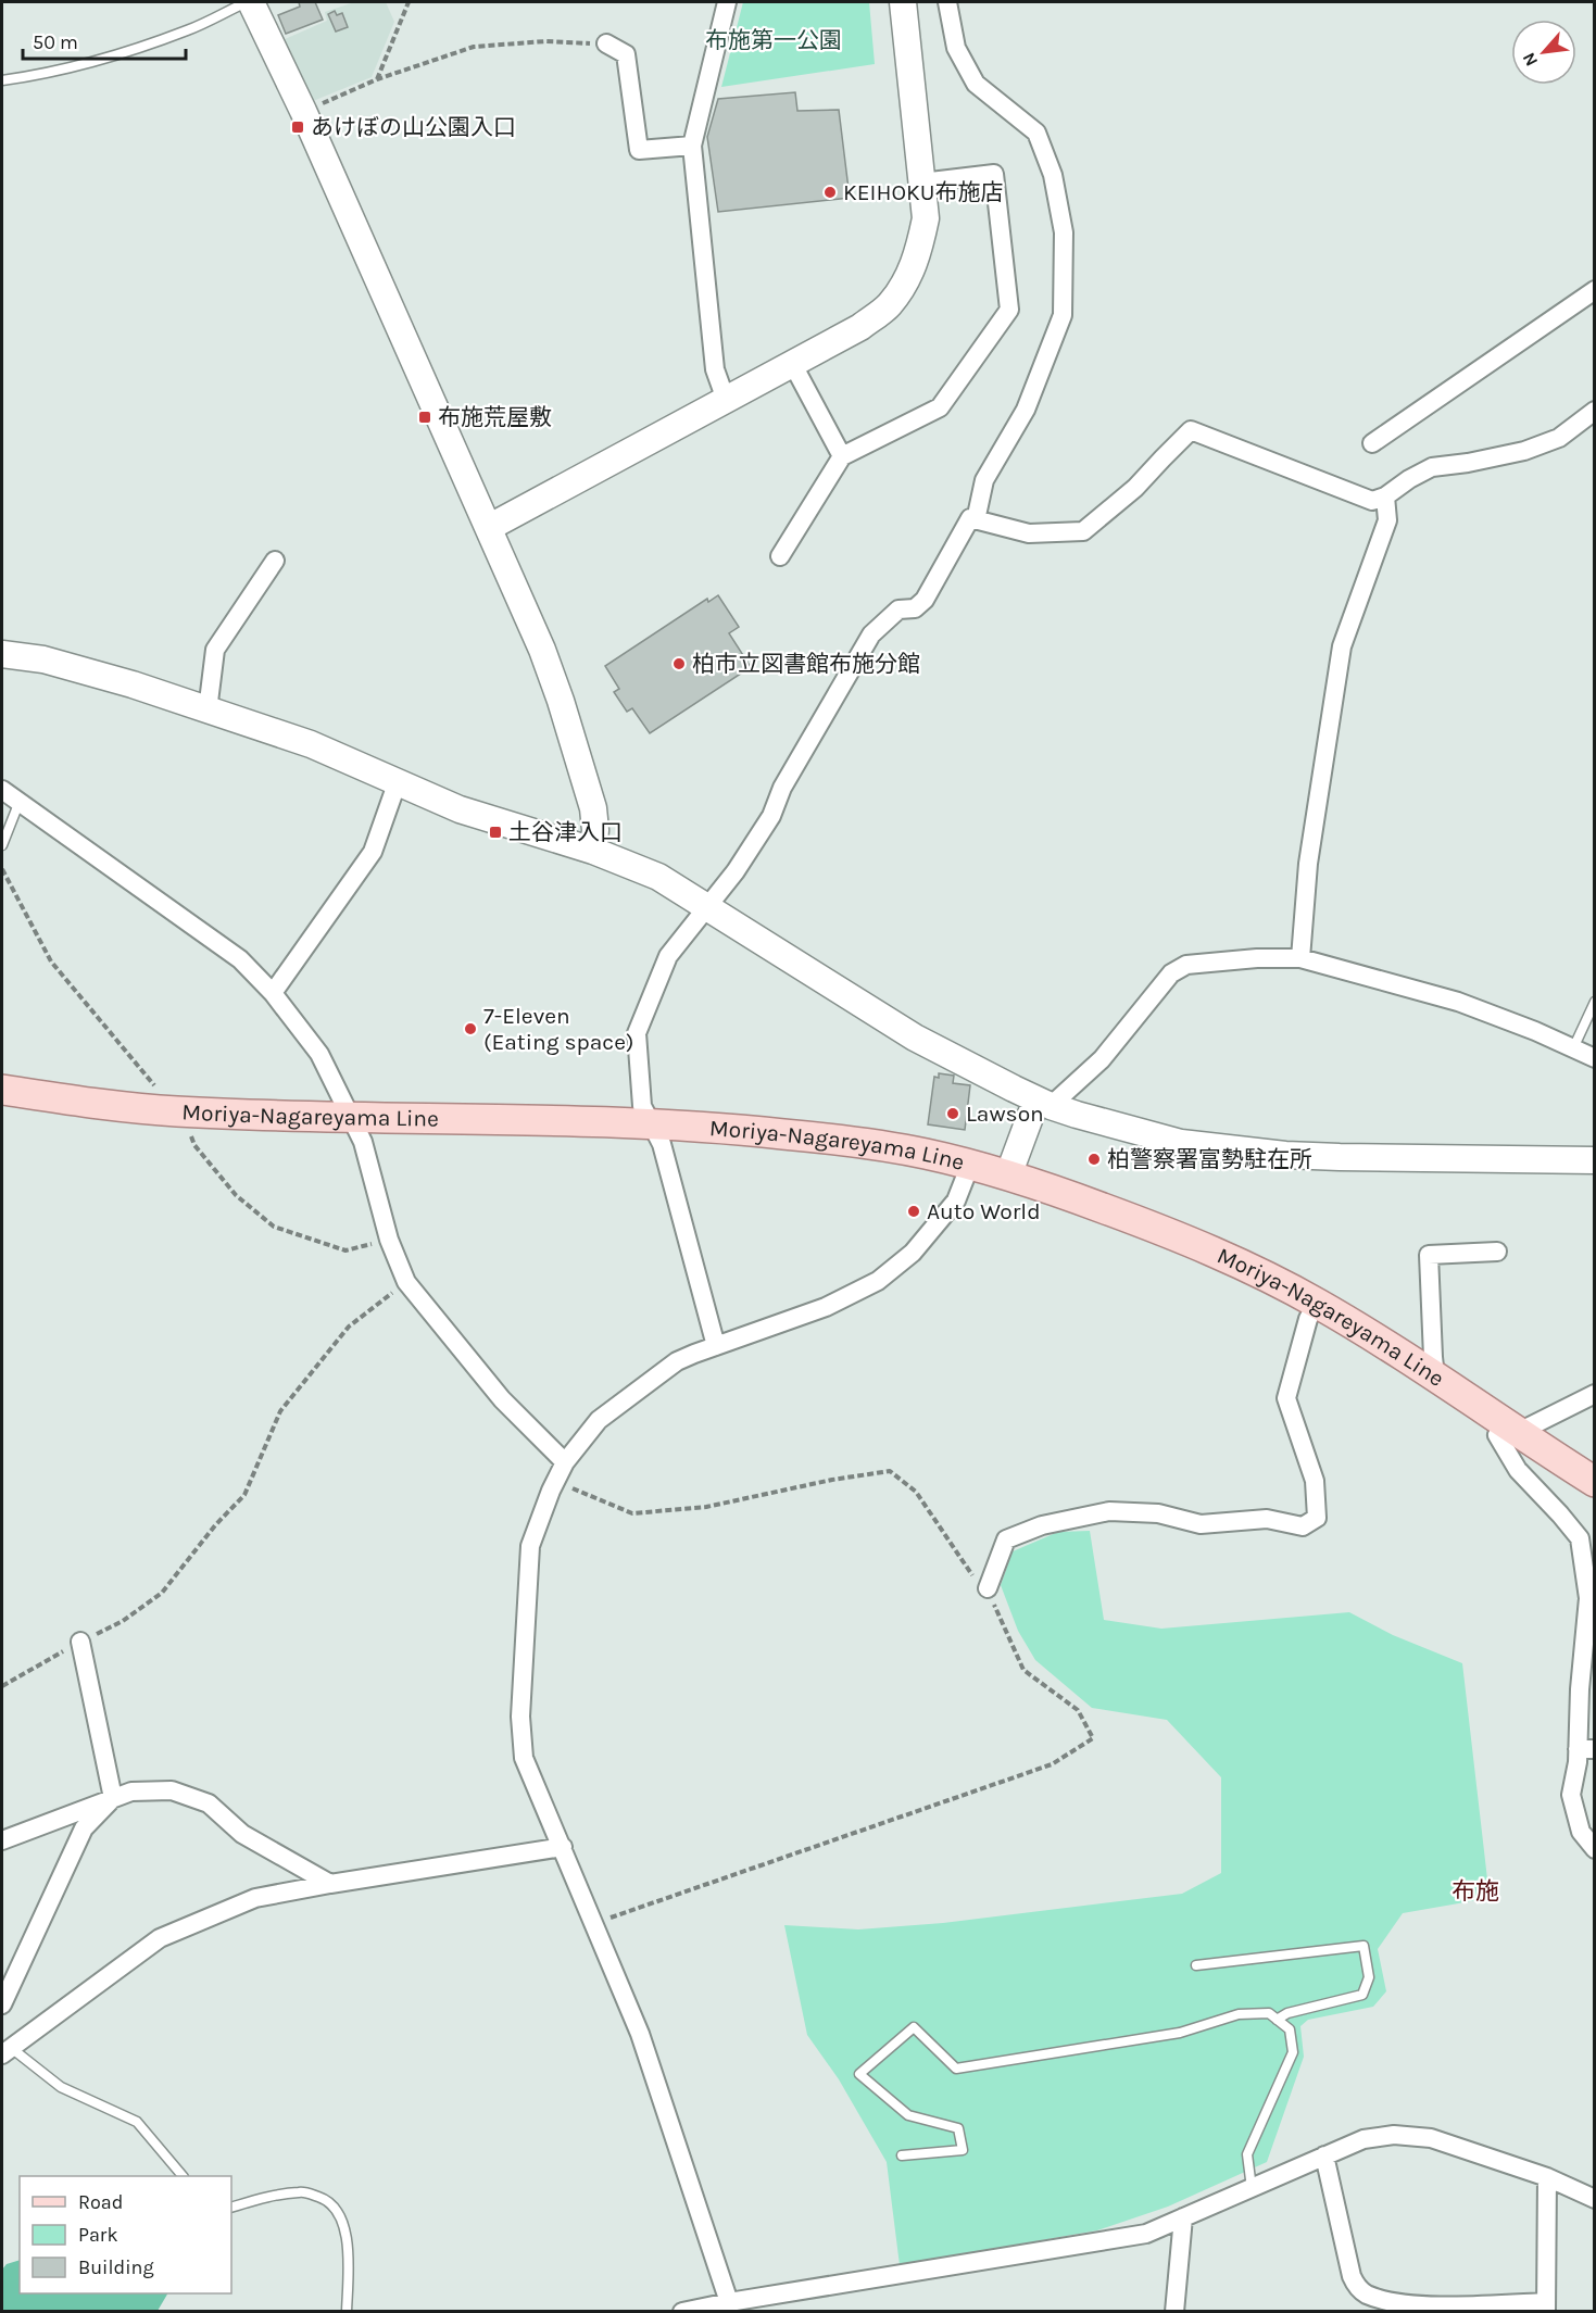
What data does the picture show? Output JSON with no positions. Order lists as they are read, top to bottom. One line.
{"streets":{"main road":["Moriya-Nagareyama Line"]},"districts":["布施"],"parks":["布施第一公園"],"places":{"transit":["あけぼの山公園入口","布施荒屋敷","土谷津入口"],"other":["KEIHOKU布施店","柏市立図書館布施分館","7-Eleven (Eating space)","Lawson","柏警察署富勢駐在所","Auto World"]},"legend":["Road","Park","Building"],"scale_bar":"50 m","north":"bottom left"}
